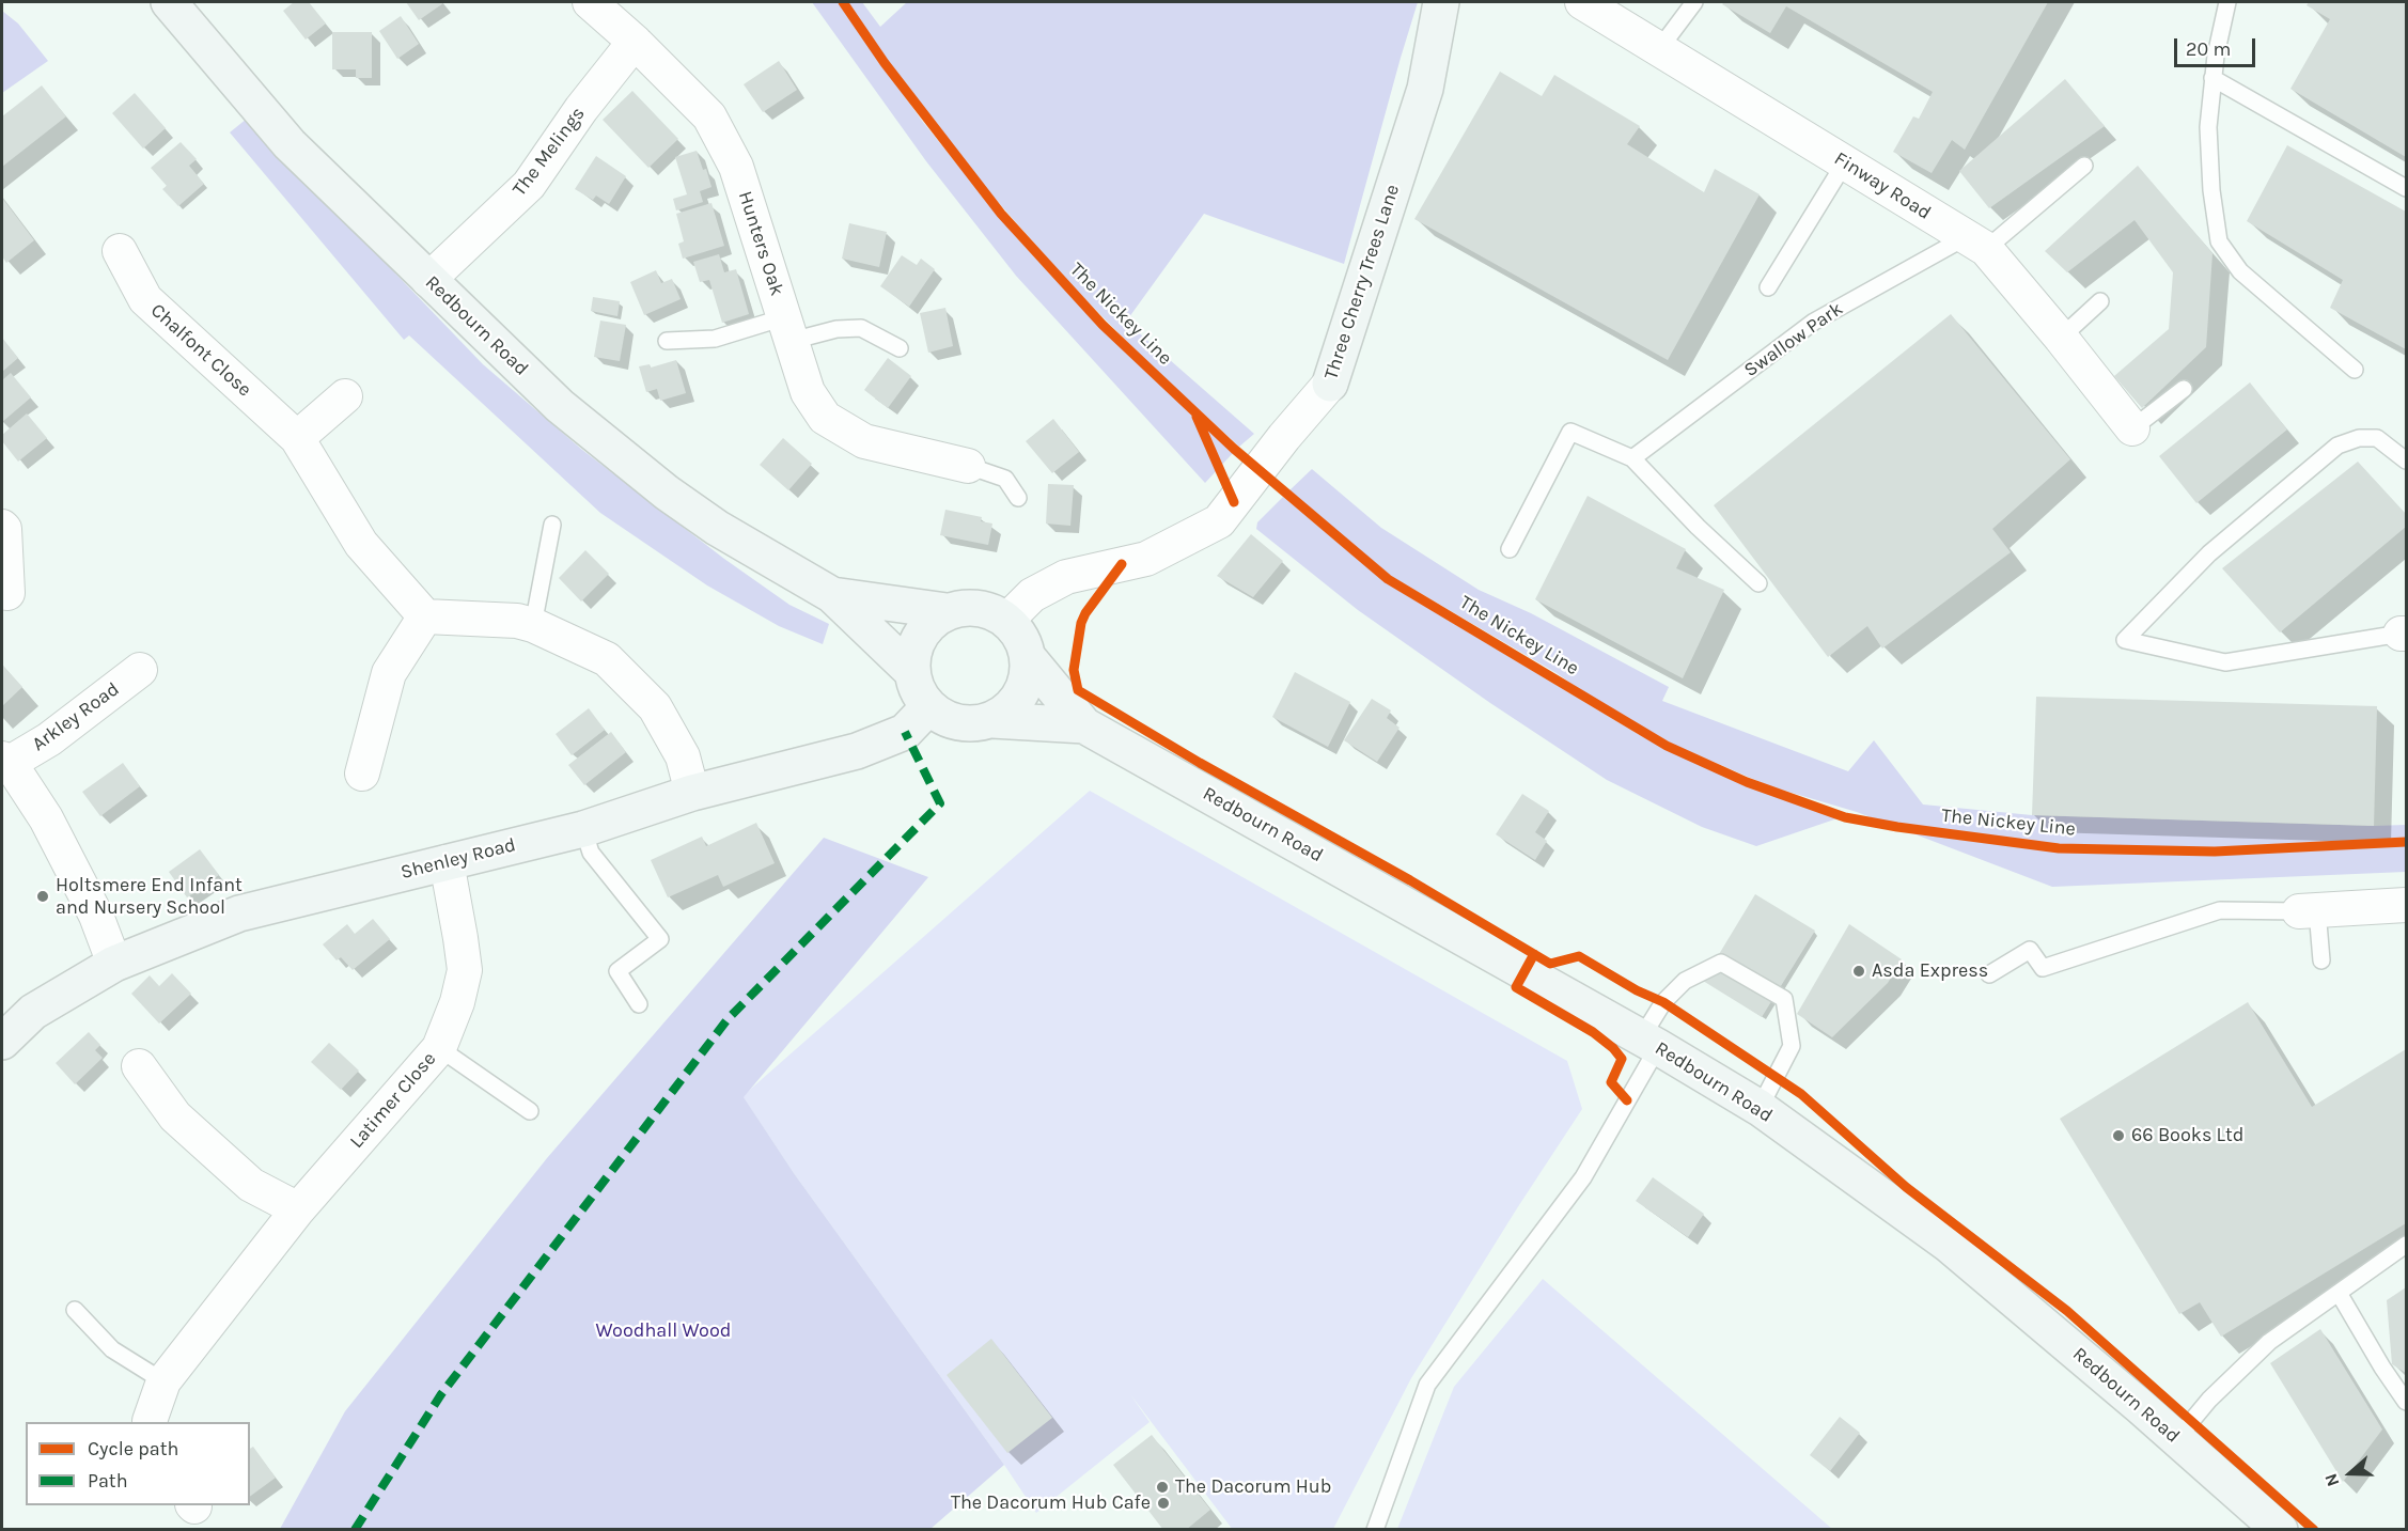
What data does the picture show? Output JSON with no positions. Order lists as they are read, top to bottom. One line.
{"streets":{"main road":["Three Cherry Trees Lane","Redbourn Road","Shenley Road"],"street":["The Melings","Finway Road","Hunters Oak","Chalfont Close","Arkley Road","Latimer Close"],"lane":["Swallow Park"],"cycle path":["The Nickey Line"]},"crossings":[["The Melings","Hunters Oak"],["The Melings","Redbourn Road"],["Finway Road","Swallow Park"],["Three Cherry Trees Lane","Redbourn Road"],["Three Cherry Trees Lane","Shenley Road"],["Redbourn Road","Shenley Road"],["Arkley Road","Shenley Road"],["Shenley Road","Latimer Close"]],"parks":["Woodhall Wood"],"places":["Holtsmere End Infant and Nursery School","Asda Express","66 Books Ltd","The Dacorum Hub","The Dacorum Hub Cafe"],"legend":["Cycle path","Path"],"scale_bar":"20 m","north":"left"}
